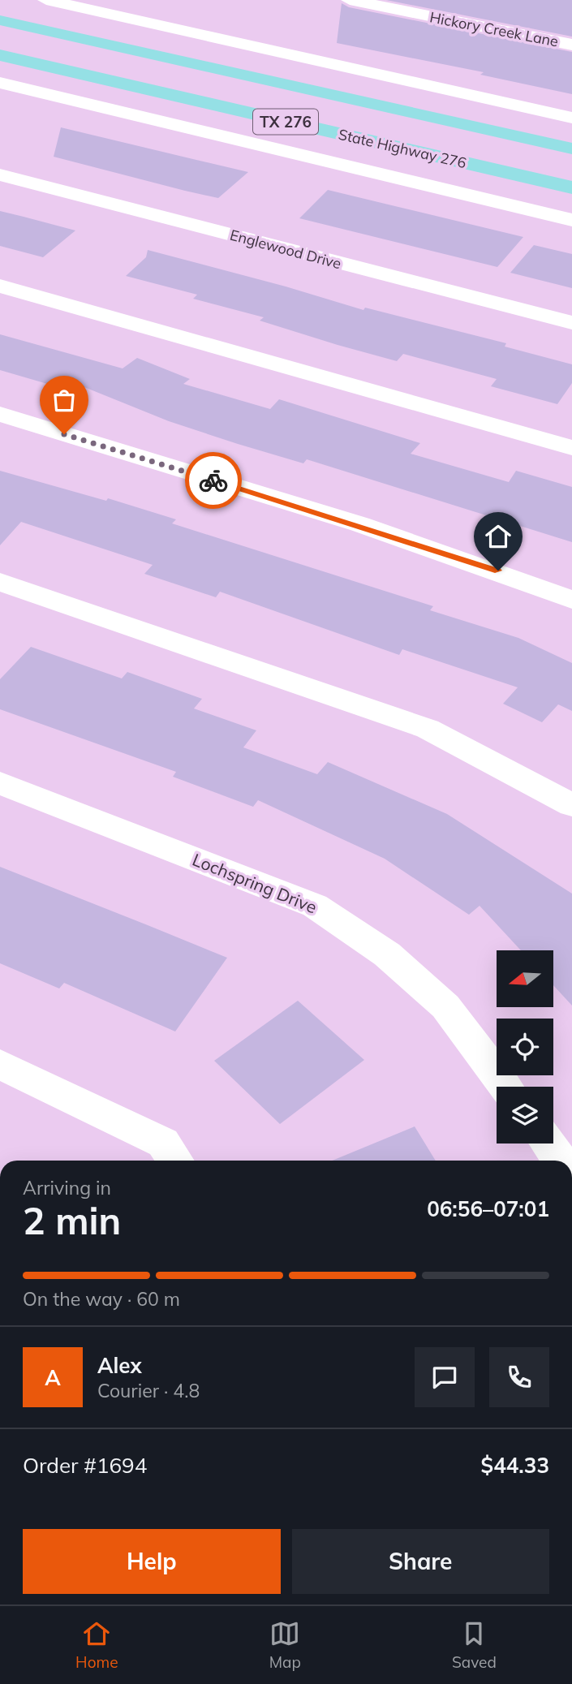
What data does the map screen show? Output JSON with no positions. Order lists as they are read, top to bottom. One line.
{"streets":{"main road":["TX 276","State Highway 276"],"street":["Hickory Creek Lane","Englewood Drive","Lochspring Drive"]},"north":"left","page":{"heading":["2 min","Arriving in","06:56–07:01"],"panel":["Alex","Courier · 4.8","Order #1694","$44.33"],"bar":"On the way · 60 m","round":"A","buttons":["Help","Share"],"tabs":["Home","Map","Saved"]}}
